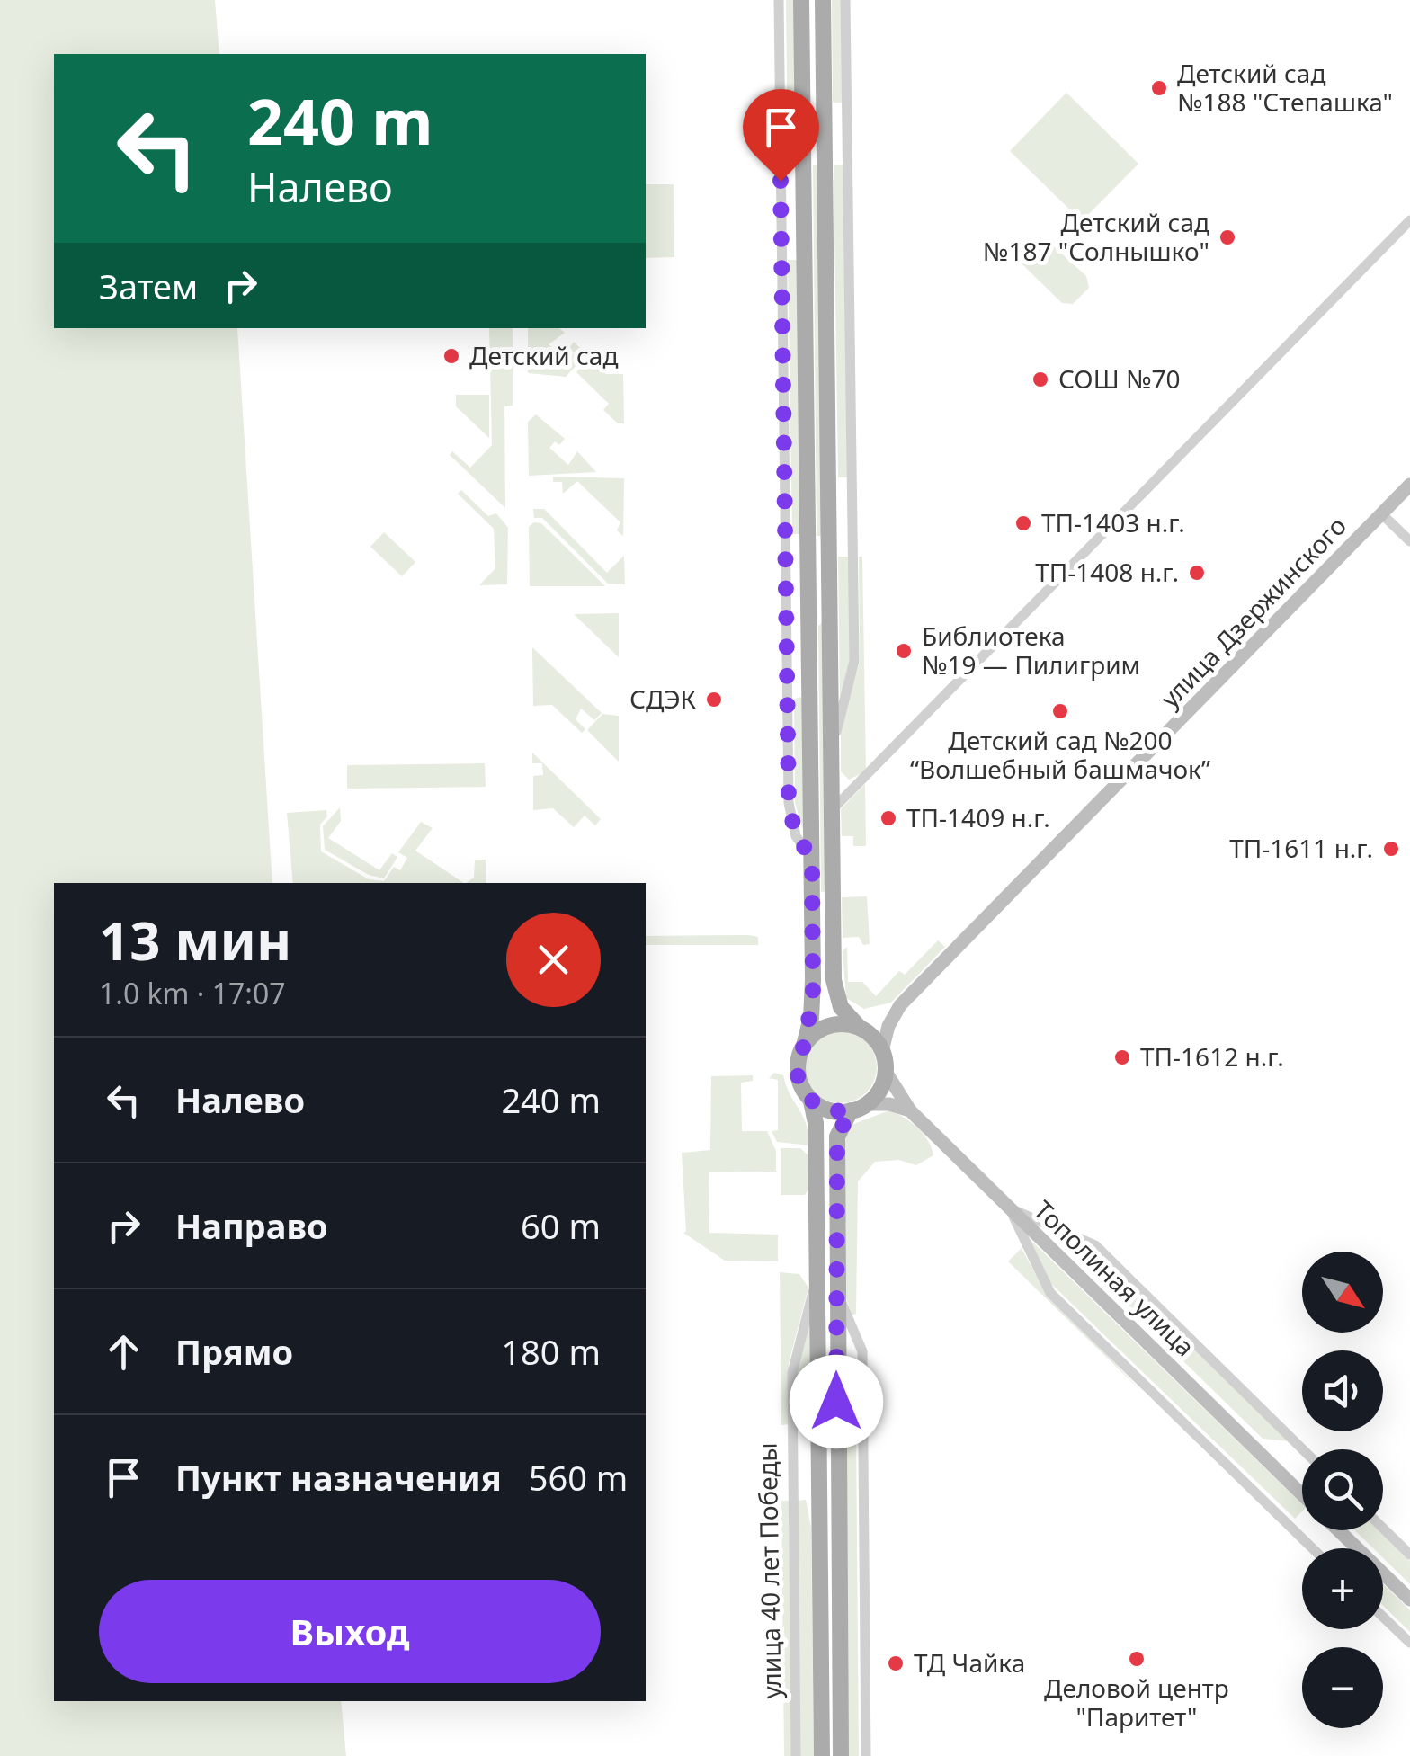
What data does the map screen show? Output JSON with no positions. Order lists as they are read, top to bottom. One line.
{"streets":{"main road":["улица Дзержинского","Тополиная улица","улица 40 лет Победы"]},"crossings":[["улица Дзержинского","Тополиная улица"],["улица Дзержинского","улица 40 лет Победы"],["Тополиная улица","улица 40 лет Победы"]],"places":["Детский сад №188 \"Степашка\"","Детский сад №187 \"Солнышко\"","Детский сад","СОШ №70","ТП-1403 н.г.","ТП-1408 н.г.","Библиотека №19 — Пилигрим","СДЭК","Детский сад №200 “Волшебный башмачок”","ТП-1409 н.г.","ТП-1611 н.г.","ТП-1612 н.г.","Деловой центр \"Паритет\"","ТД Чайка"],"north":"bottom right","page":{"turn":["240 m","Налево"],"then":"Затем","heading":["13 мин","1.0 km · 17:07"],"list":[{"name":"Налево","value":"240 m"},{"name":"Направо","value":"60 m"},{"name":"Прямо","value":"180 m"},{"name":"Пункт назначения","value":"560 m"}],"map_buttons":["+","−"],"buttons":"Выход"}}
